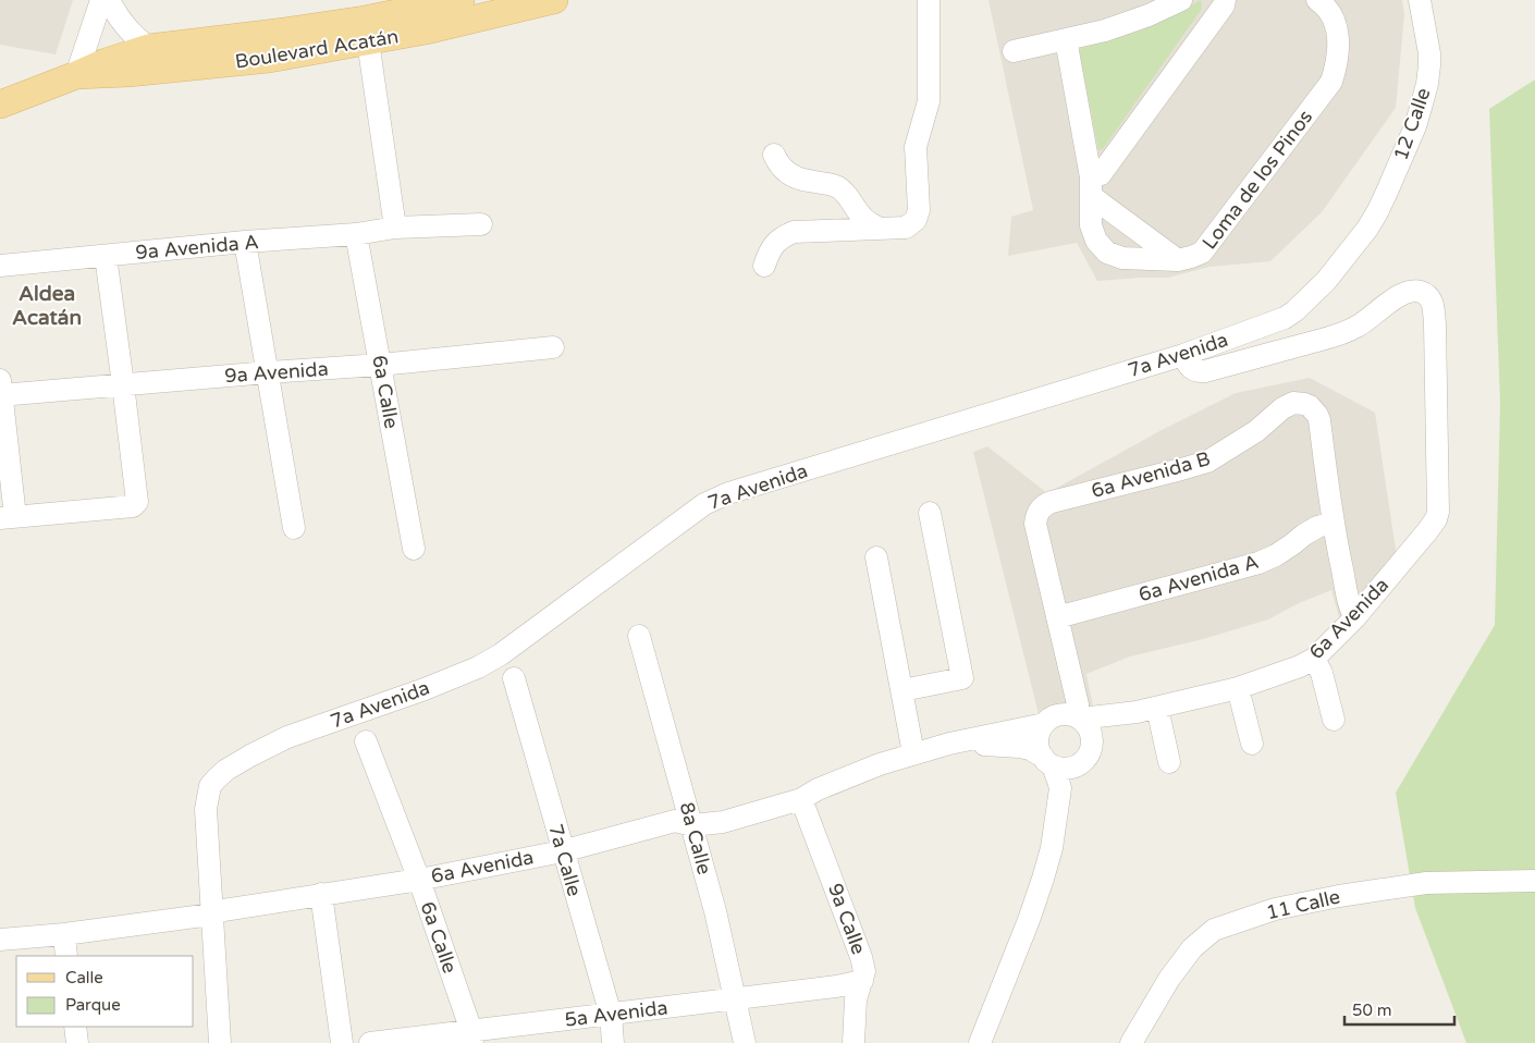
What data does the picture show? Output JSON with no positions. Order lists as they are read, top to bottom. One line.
{"streets":{"main road":["Boulevard Acatán"],"street":["12 Calle","Loma de los Pinos","9a Avenida A","7a Avenida","9a Avenida","6a Calle","6a Avenida B","6a Avenida A","6a Avenida","8a Calle","7a Calle","11 Calle","9a Calle","5a Avenida"]},"crossings":[["12 Calle","7a Avenida"],["9a Avenida A","6a Calle"],["7a Avenida","6a Avenida"],["9a Avenida","6a Calle"],["6a Calle","6a Avenida"],["6a Calle","5a Avenida"],["6a Avenida B","6a Avenida A"],["6a Avenida","8a Calle"],["6a Avenida","7a Calle"],["6a Avenida","9a Calle"],["8a Calle","5a Avenida"],["7a Calle","5a Avenida"],["9a Calle","5a Avenida"]],"districts":["Aldea Acatán"],"legend":["Calle","Parque"],"scale_bar":"50 m"}
